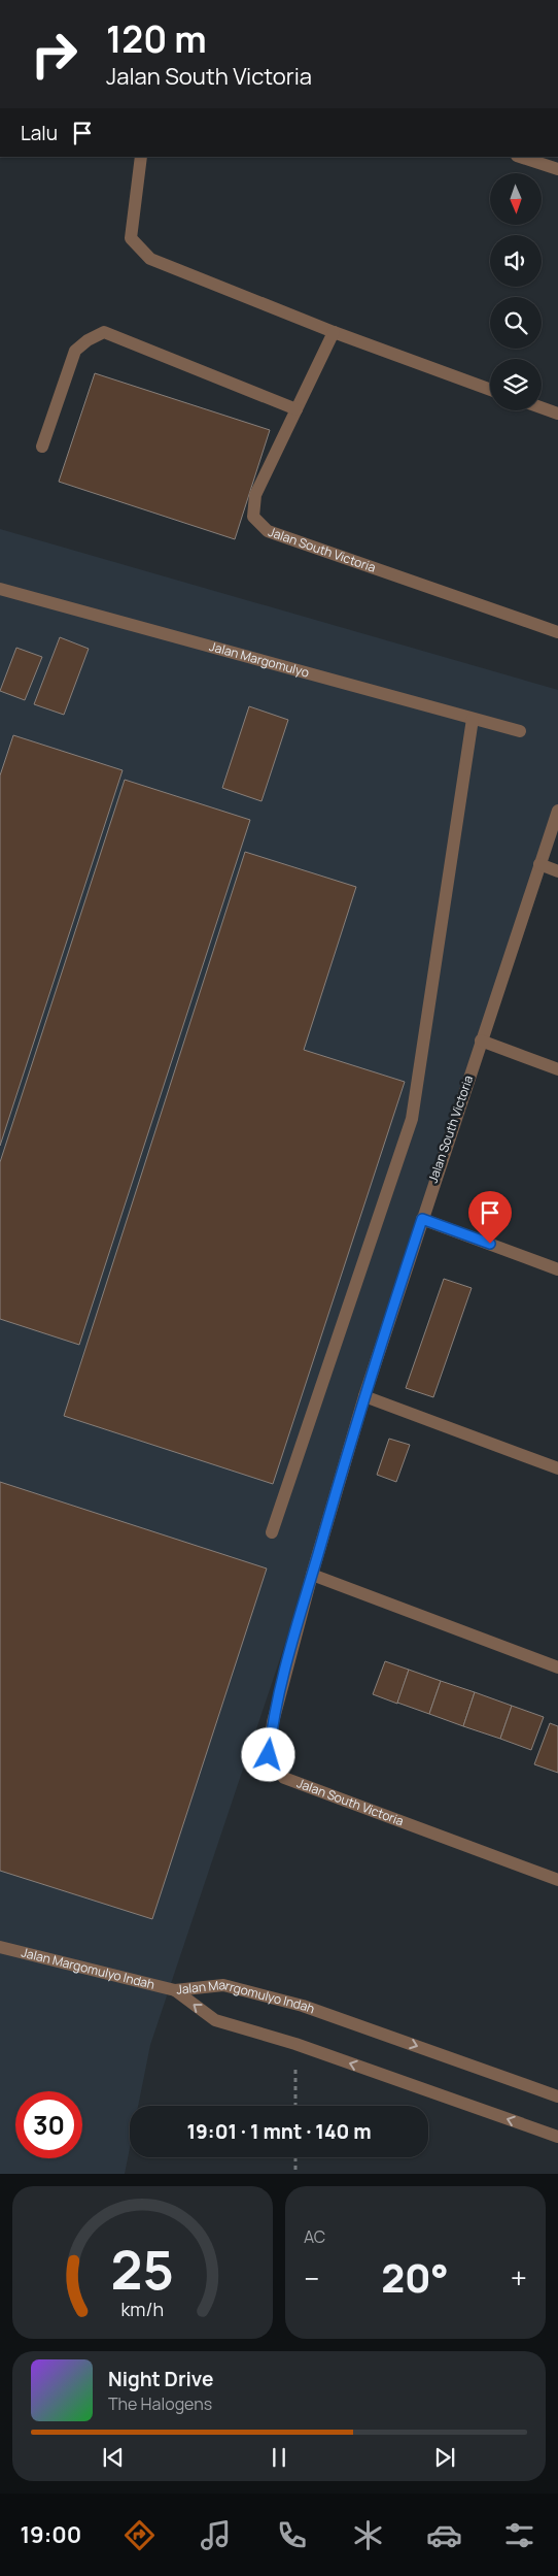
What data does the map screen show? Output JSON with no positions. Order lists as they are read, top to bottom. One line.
{"streets":{"street":["Jalan South Victoria","Jalan Margomulyo","Jalan Margomulyo Indah","Jalan Marrgomulyo Indah"]},"crossings":[["Jalan Margomulyo Indah","Jalan Marrgomulyo Indah"]],"north":"bottom","page":{"turn":["120 m","Jalan South Victoria"],"then":"Lalu","limit":"30","trip":"19:01 · 1 mnt · 140 m","tile":"AC","heat":["−","20°","+"],"song":["Night Drive","The Halogens"],"tabs":"19:00","gauge":["25","km/h"]}}
